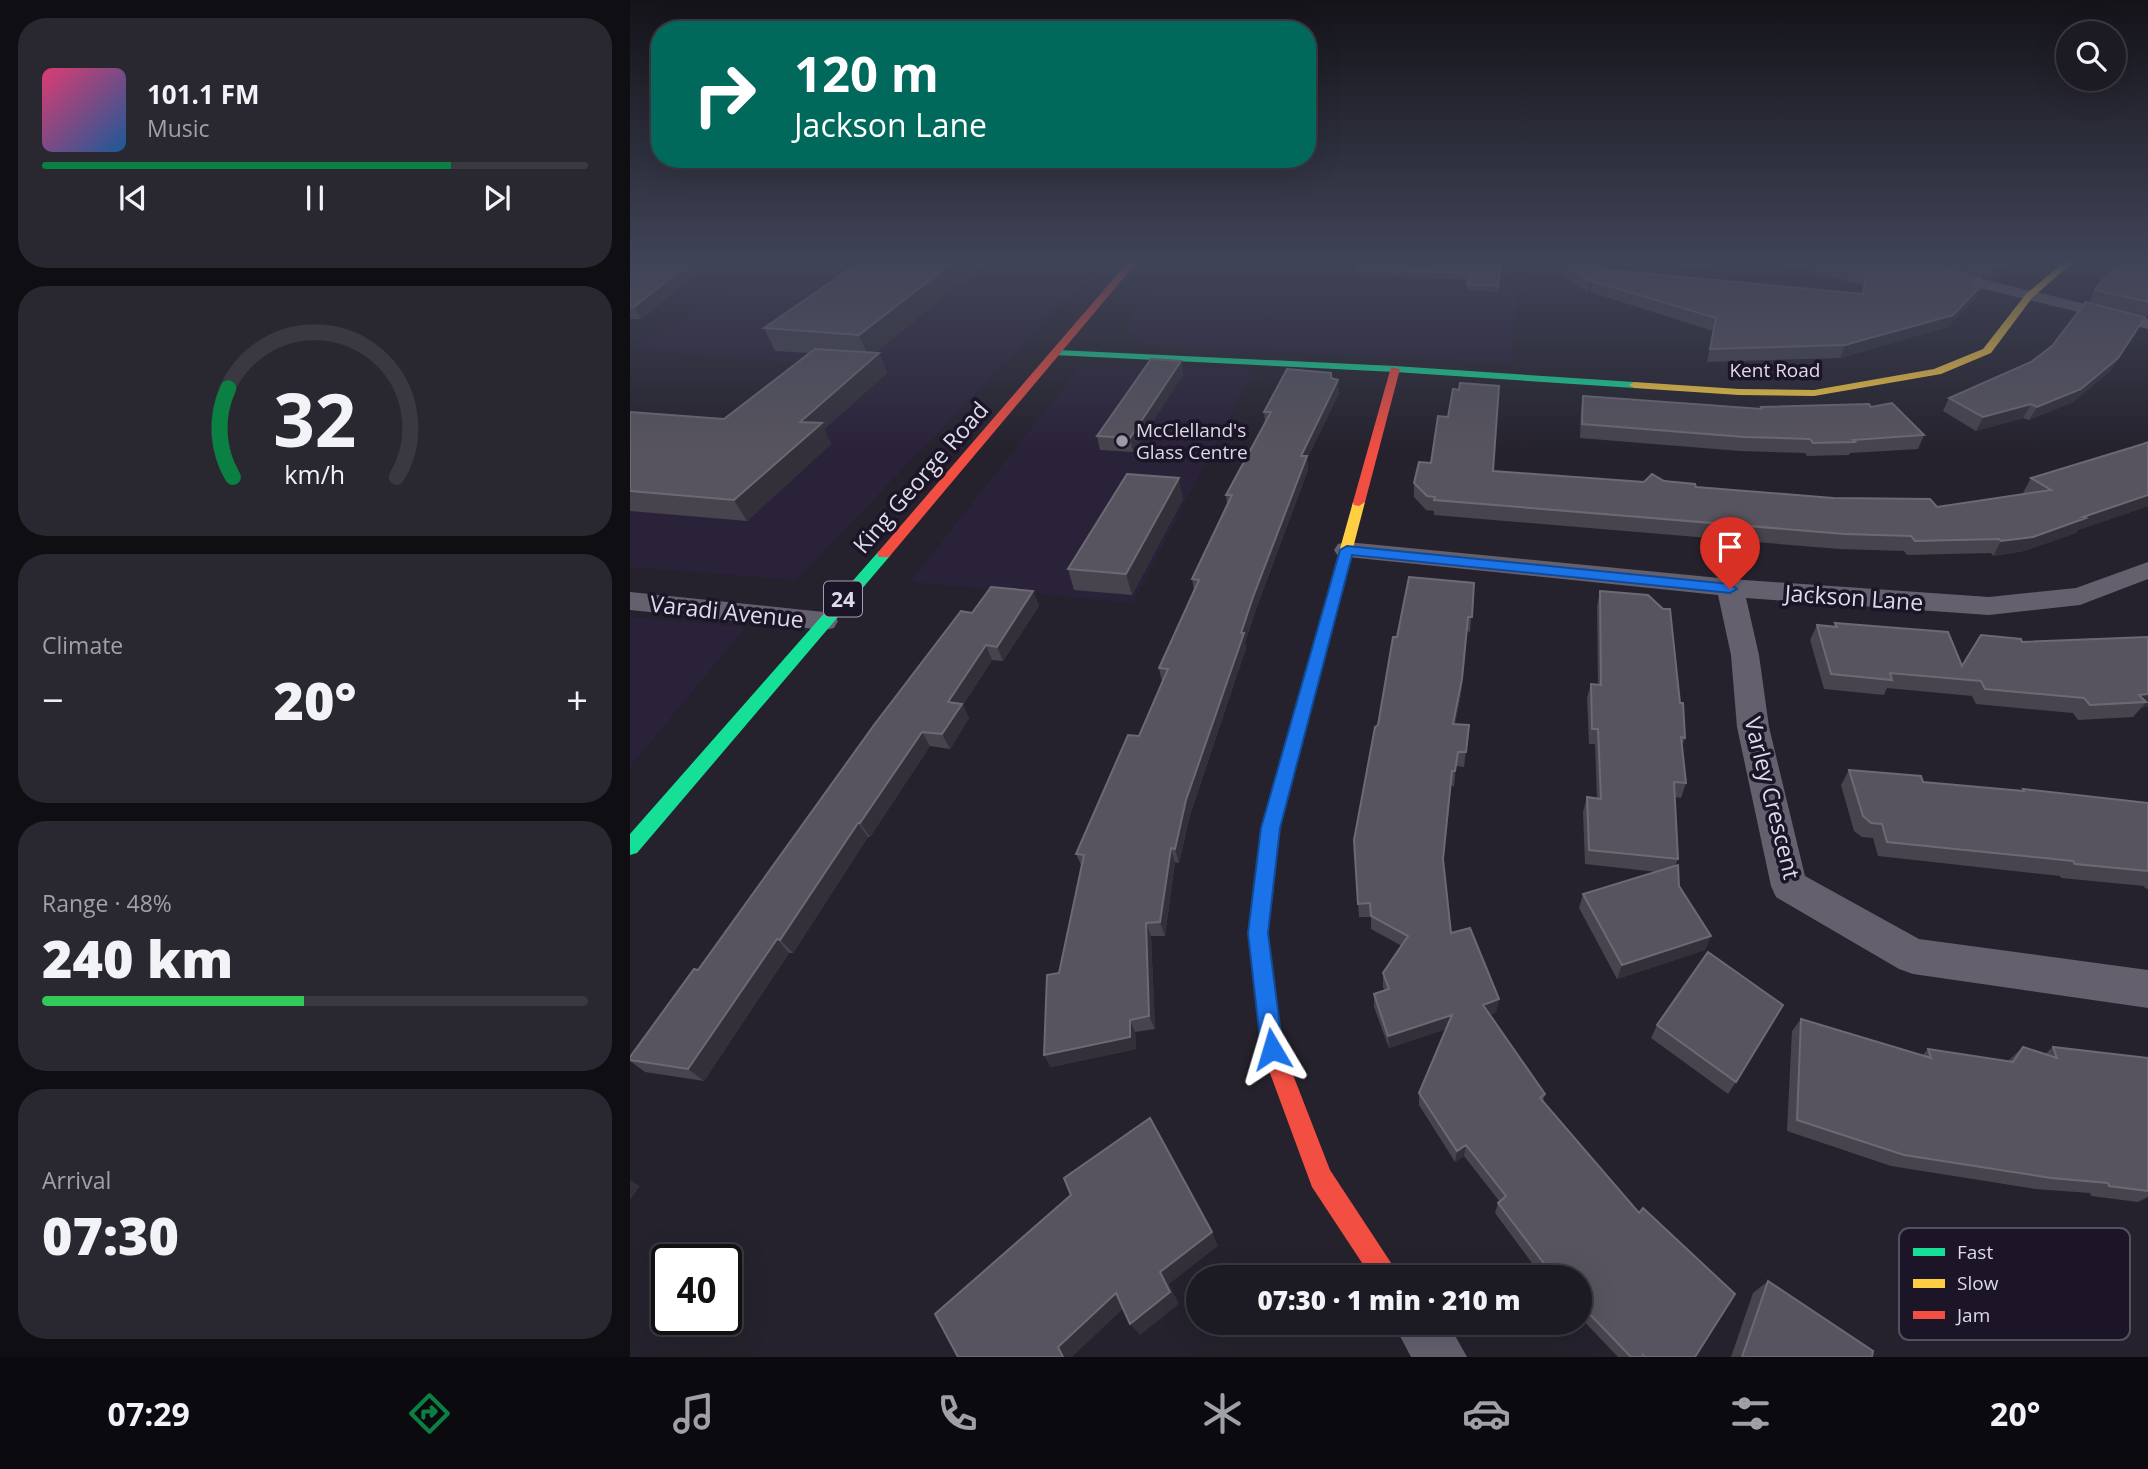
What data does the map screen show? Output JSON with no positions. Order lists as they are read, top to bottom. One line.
{"streets":{"street":["Kent Road","King George Road","Jackson Lane","24","Varadi Avenue","Varley Crescent"]},"crossings":[["Kent Road","King George Road"],["King George Road","Varadi Avenue"],["Jackson Lane","Varley Crescent"]],"places":["McClelland's Glass Centre"],"legend":["Fast","Slow","Jam"],"page":{"turn":["120 m","Jackson Lane"],"song":["101.1 FM","Music"],"tile":["Climate",["Range · 48%","240 km"],["Arrival","07:30"]],"heat":["−","20°","+"],"limit":"40","trip":"07:30 · 1 min · 210 m","tabs":["07:29","20°"],"gauge":["32","km/h"]}}
